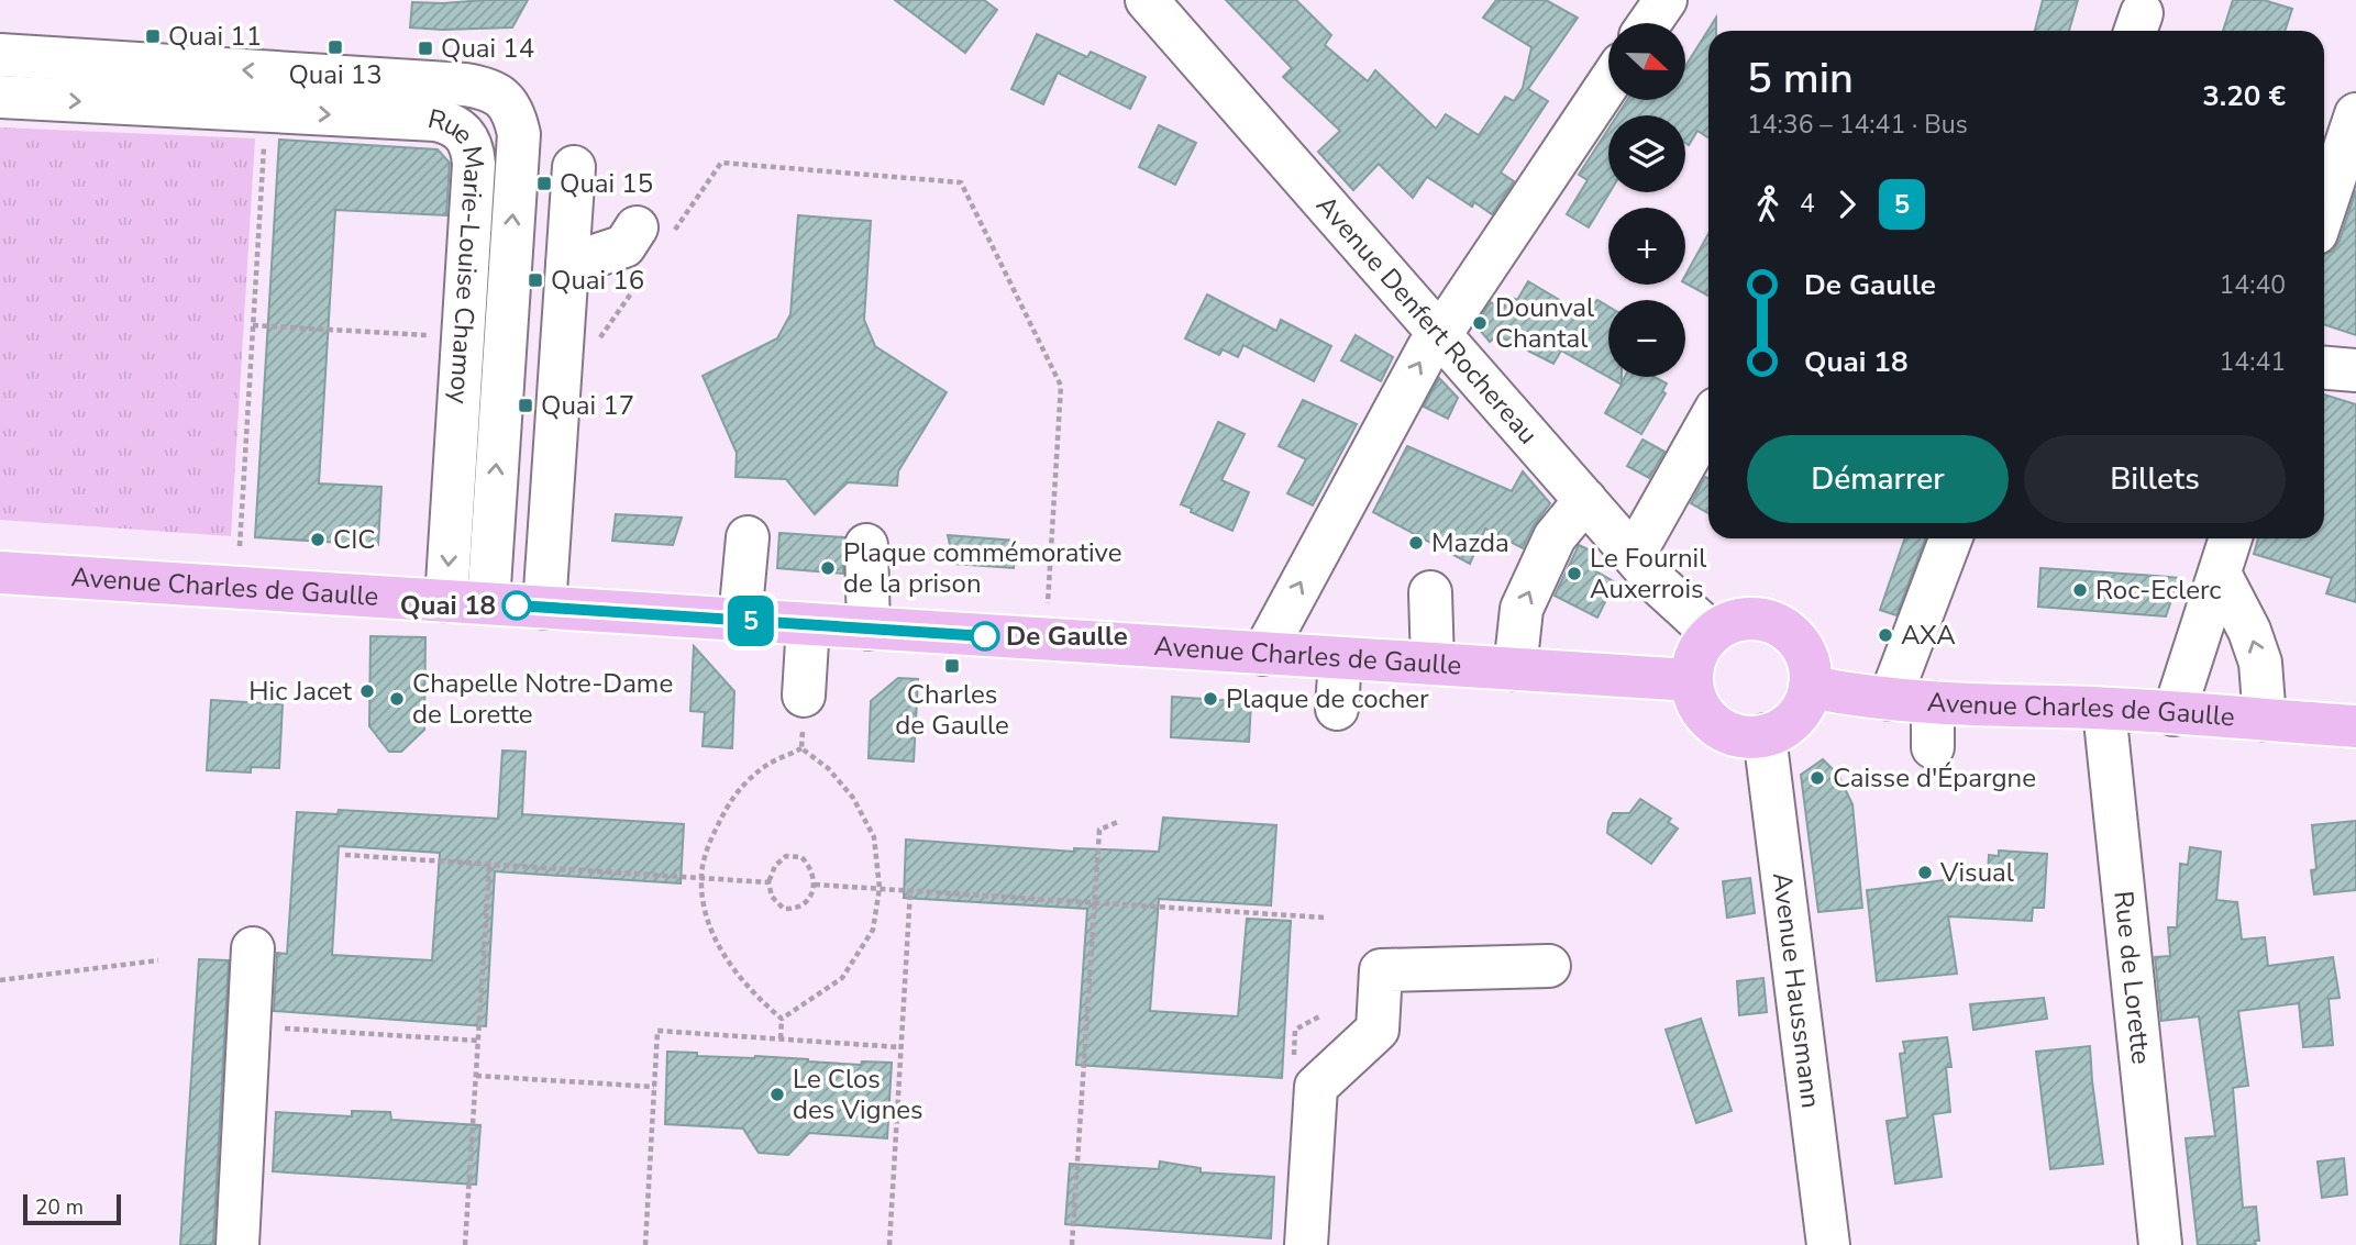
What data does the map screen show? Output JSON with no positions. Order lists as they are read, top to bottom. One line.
{"streets":{"main road":["Avenue Charles de Gaulle"],"street":["Rue Marie-Louise Chamoy","Avenue Denfert Rochereau","Rue de Lorette","Avenue Haussmann"]},"crossings":[["Rue Marie-Louise Chamoy","Avenue Charles de Gaulle"],["Avenue Denfert Rochereau","Avenue Charles de Gaulle"],["Avenue Denfert Rochereau","Avenue Haussmann"],["Avenue Charles de Gaulle","Rue de Lorette"],["Avenue Charles de Gaulle","Avenue Haussmann"]],"places":{"transit":["Quai 11","Quai 13","Quai 14","Quai 15","Quai 16","Quai 17","Charles de Gaulle"],"other":["Dounval Chantal","CIC","Mazda","Plaque commémorative de la prison","Le Fournil Auxerrois","Roc-Eclerc","Quai 18","AXA","De Gaulle","Hic Jacet","Chapelle Notre-Dame de Lorette","Plaque de cocher","Caisse d'Épargne","Visual","Le Clos des Vignes"]},"lines":["bus line 5"],"scale_bar":"20 m","north":"right","page":{"on_map":"5","map_buttons":["+","−"],"heading":["5 min","14:36 – 14:41 · Bus","3.20 €"],"legs":["4","5"],"list":[{"name":"De Gaulle","value":"14:40"},{"name":"Quai 18","value":"14:41"}],"buttons":["Démarrer","Billets"],"scale":"20 m"}}
